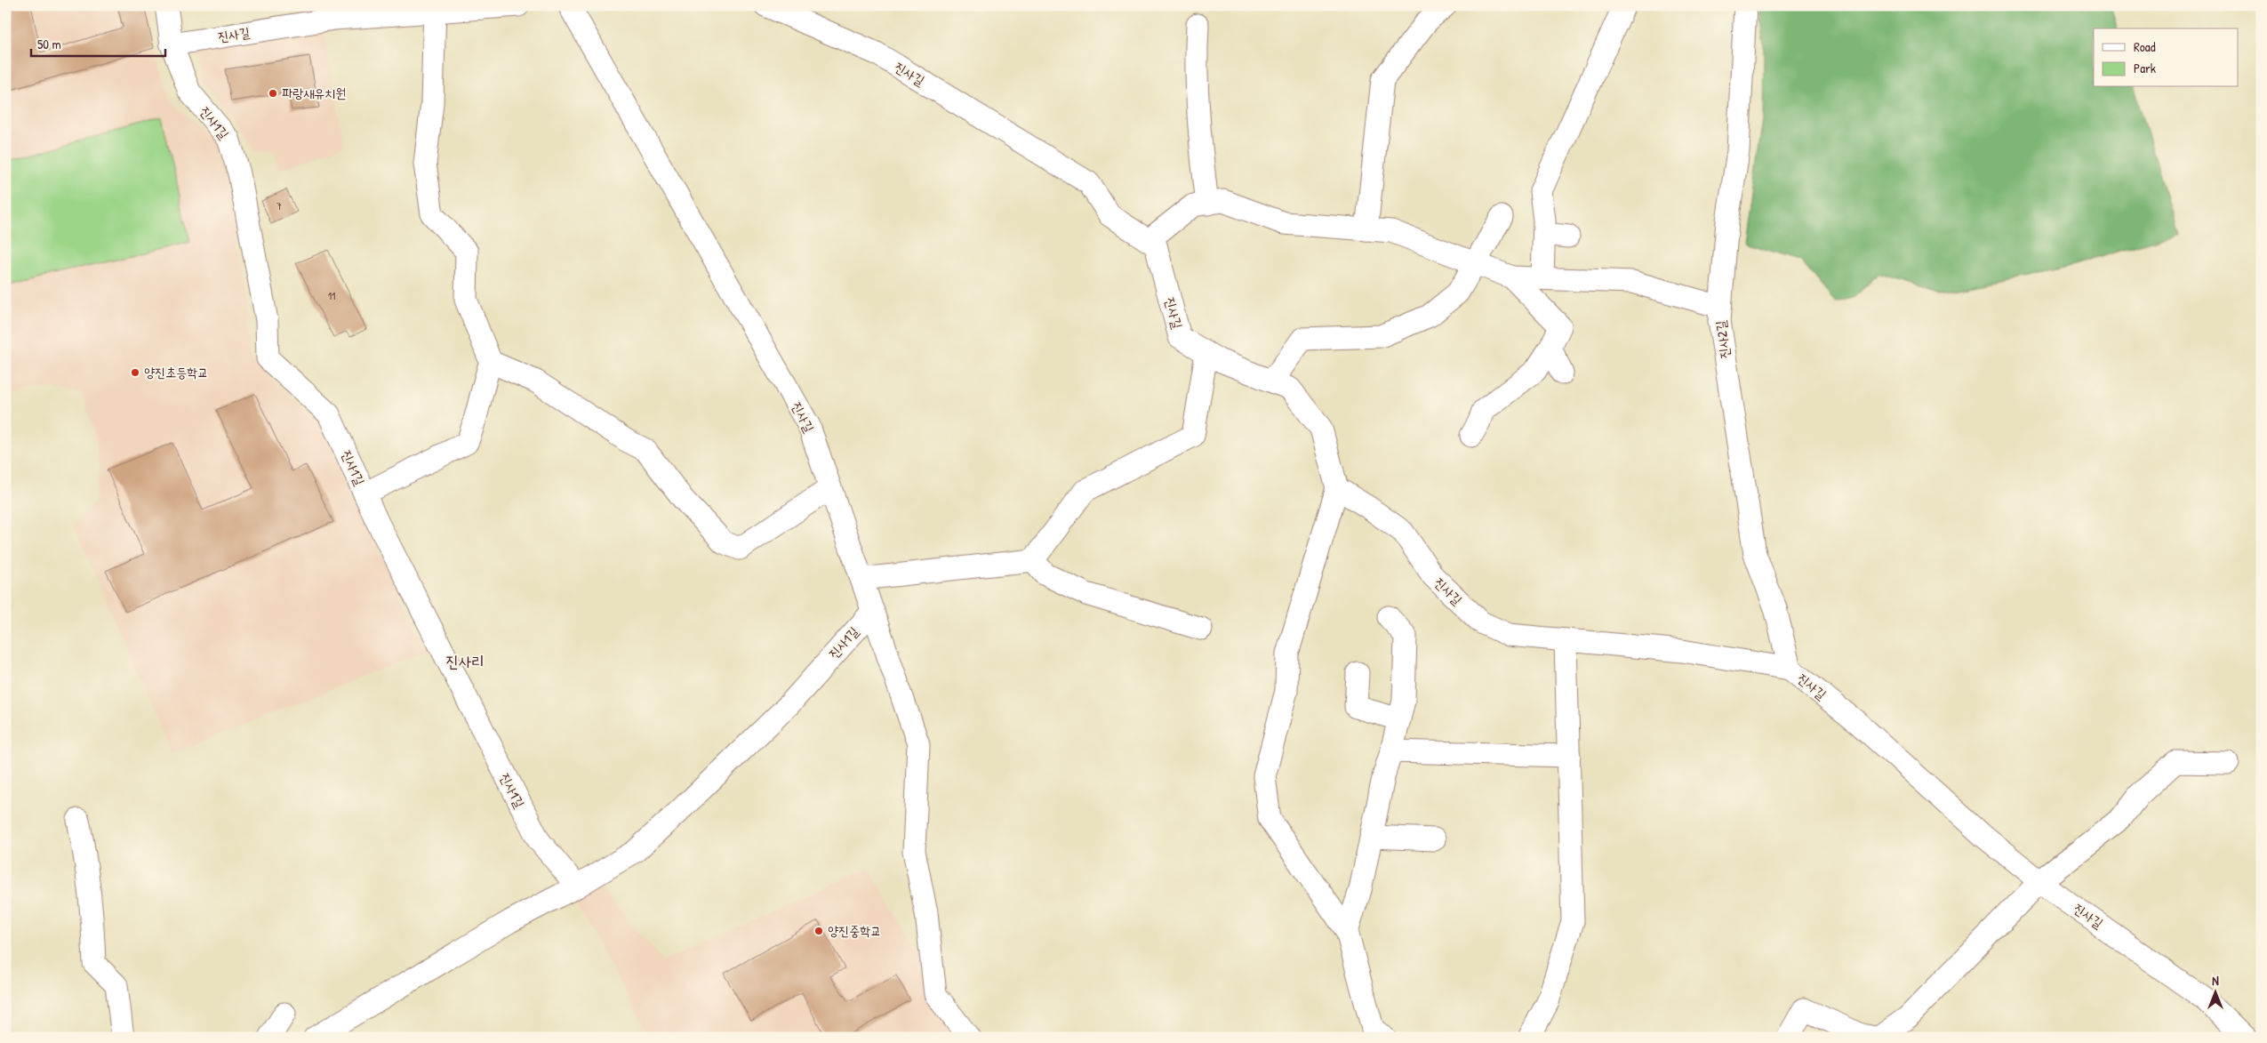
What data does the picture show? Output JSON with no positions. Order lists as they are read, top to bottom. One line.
{"streets":{"street":["진사길","진사1길","진사2길"]},"crossings":[["진사길","진사1길"],["진사길","진사2길"]],"districts":["진사리"],"places":["파랑새유치원","양진초등학교","양진중학교"],"house_numbers":["7","11"],"legend":["Road","Park"],"scale_bar":"50 m","north":"top"}
